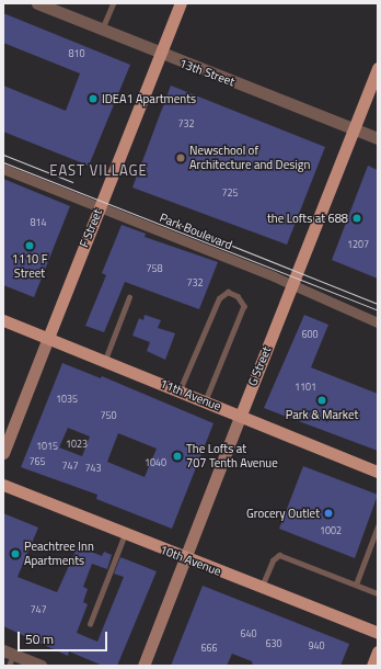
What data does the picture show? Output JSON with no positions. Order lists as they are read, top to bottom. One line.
{"streets":{"main road":["F Street","G Street","11th Avenue","10th Avenue"],"street":["13th Street","Park Boulevard"]},"crossings":[["13th Street","F Street"],["13th Street","G Street"],["F Street","Park Boulevard"],["F Street","11th Avenue"],["Park Boulevard","G Street"],["G Street","11th Avenue"],["G Street","10th Avenue"]],"districts":["EAST VILLAGE"],"places":["IDEA1 Apartments","Newschool of Architecture and Design","the Lofts at 688","1110 F Street","Park & Market","The Lofts at 707 Tenth Avenue","Grocery Outlet","Peachtree Inn Apartments"],"house_numbers":["810","732","725","814","1207","758","732","600","1101","1035","750","1023","1015","765","1040","747","743","1002","747","640","630","940","666"],"scale_bar":"50 m"}
